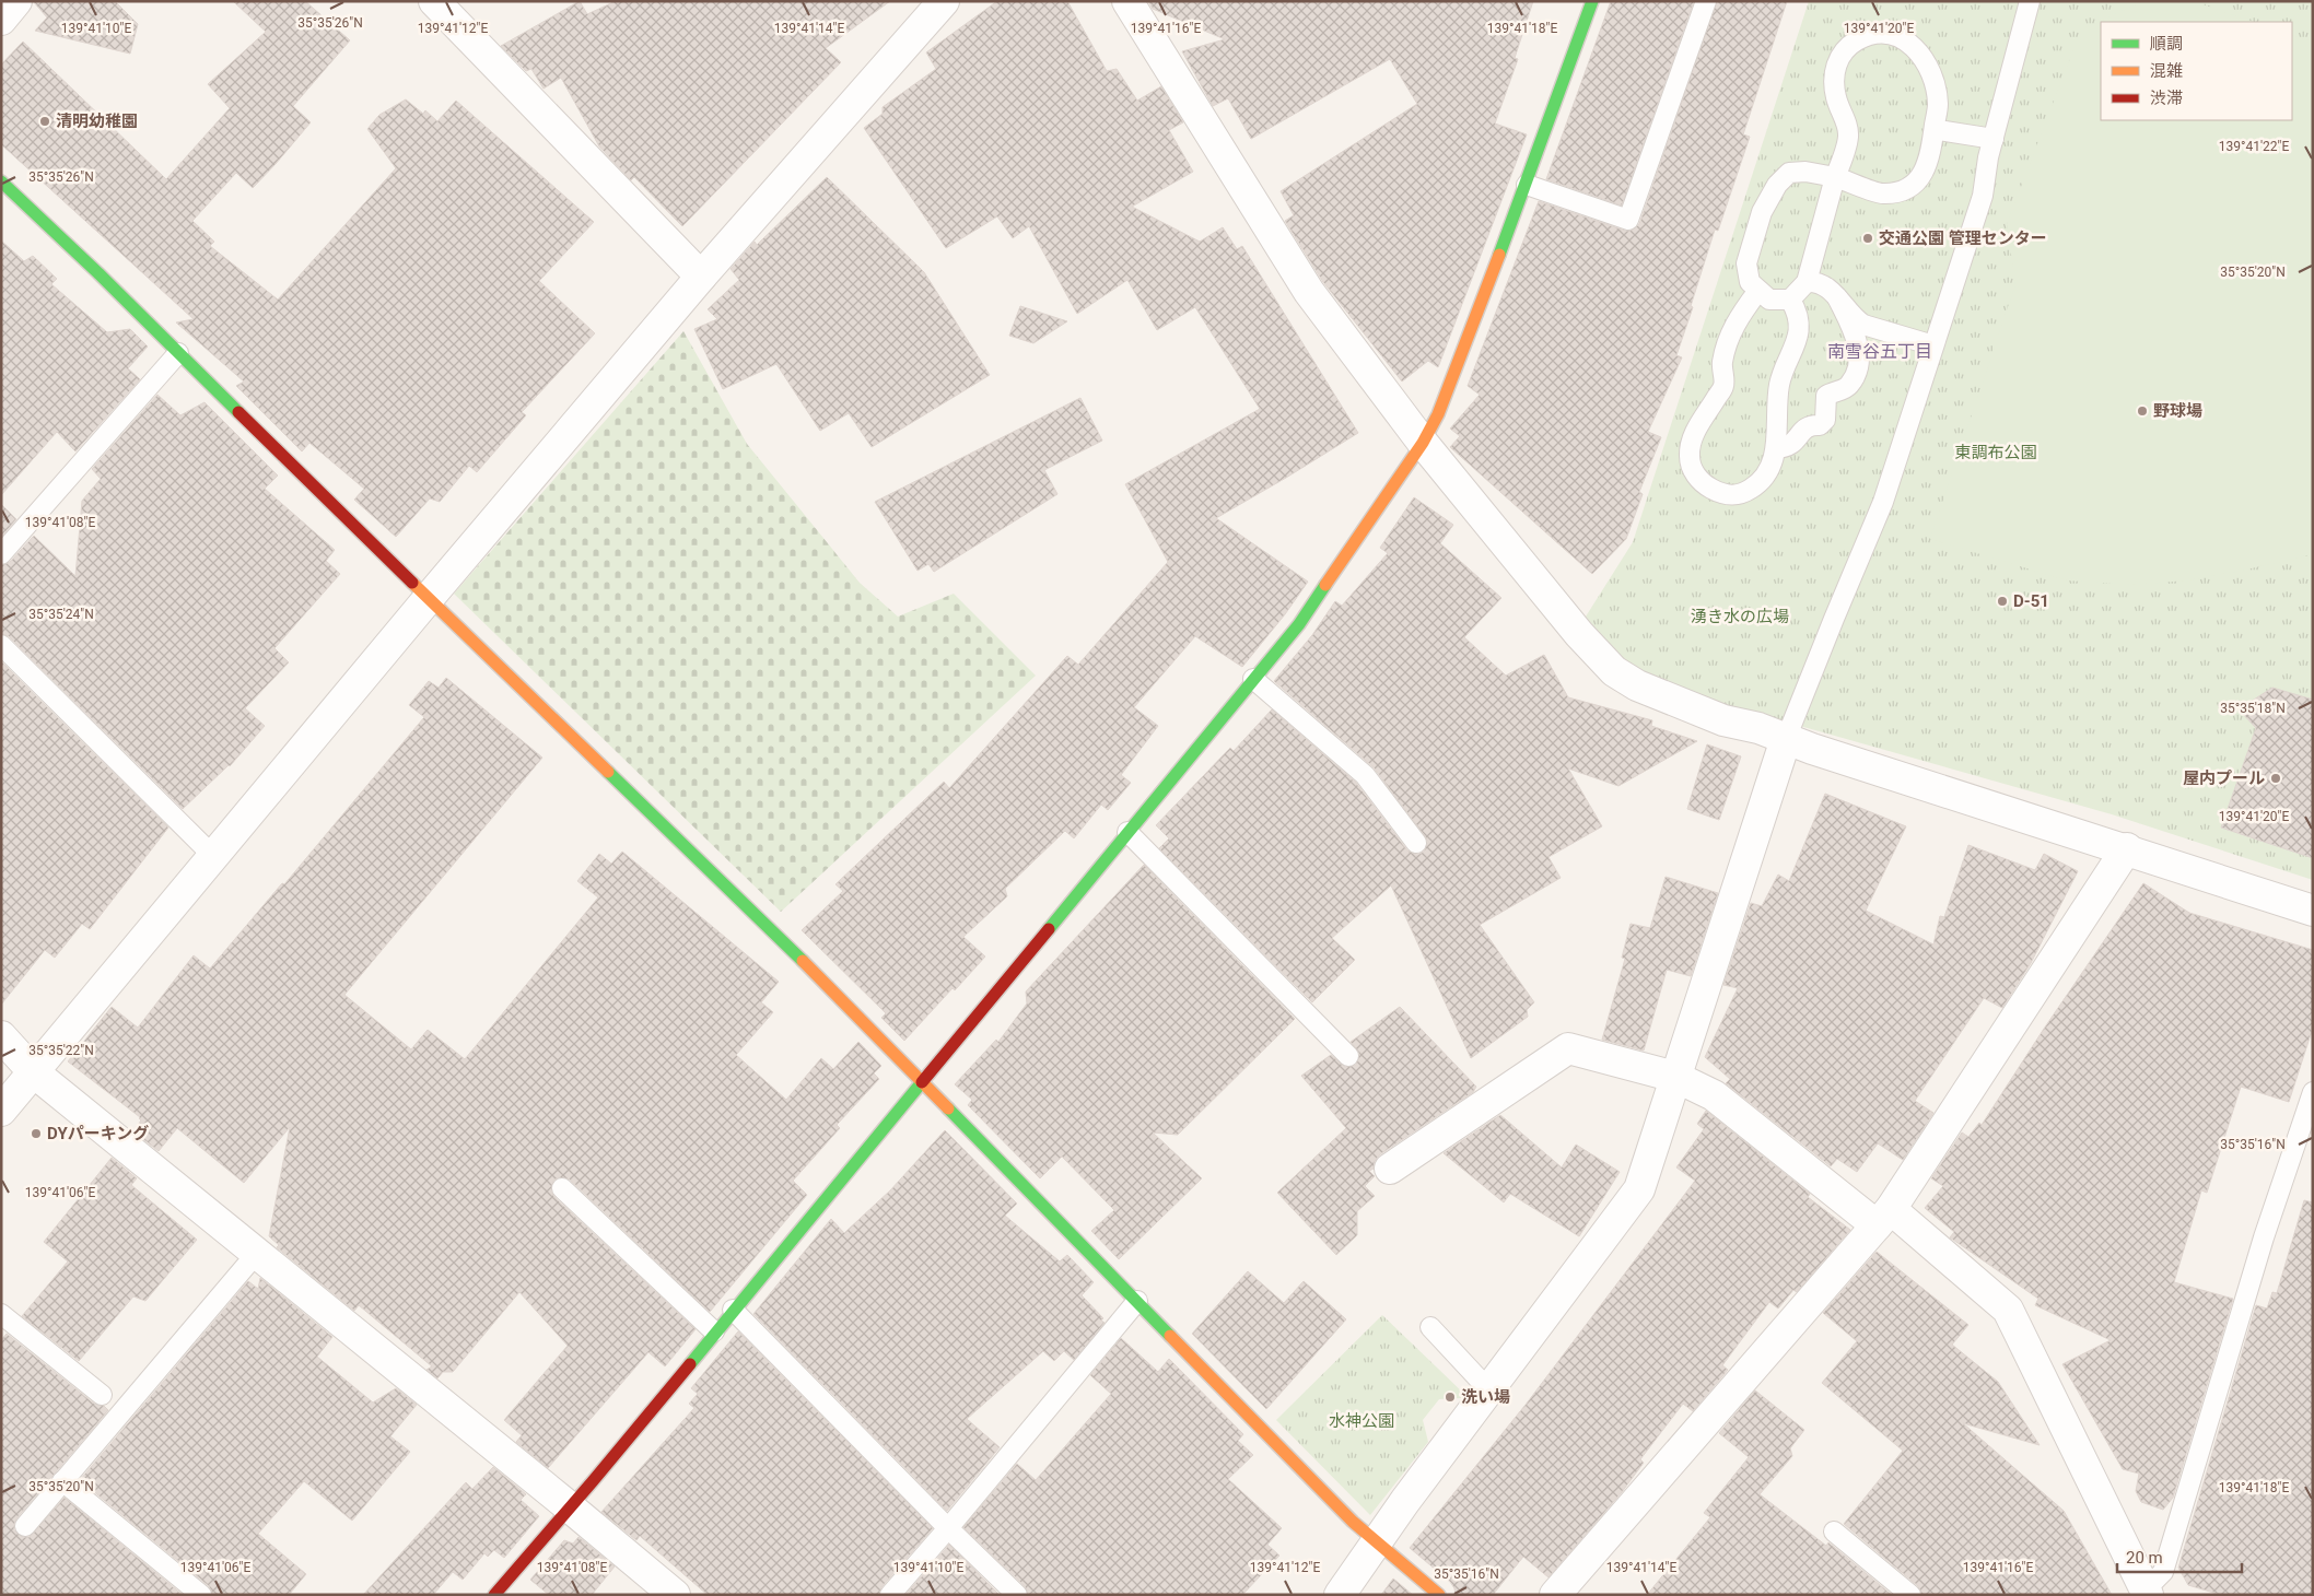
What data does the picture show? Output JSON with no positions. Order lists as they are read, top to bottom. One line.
{"districts":["南雪谷五丁目"],"parks":["東調布公園","湧き水の広場","水神公園"],"places":["清明幼稚園","交通公園 管理センター","野球場","D-51","屋内プール","DYパーキング","洗い場"],"legend":["順調","混雑","渋滞"],"scale_bar":"20 m","coordinates":["35°35'26\"N","139°41'10\"E","139°41'12\"E","139°41'14\"E","139°41'16\"E","139°41'18\"E","139°41'20\"E","139°41'22\"E","35°35'20\"N","139°41'08\"E","35°35'24\"N","35°35'18\"N","35°35'22\"N","35°35'16\"N","139°41'06\"E"]}
